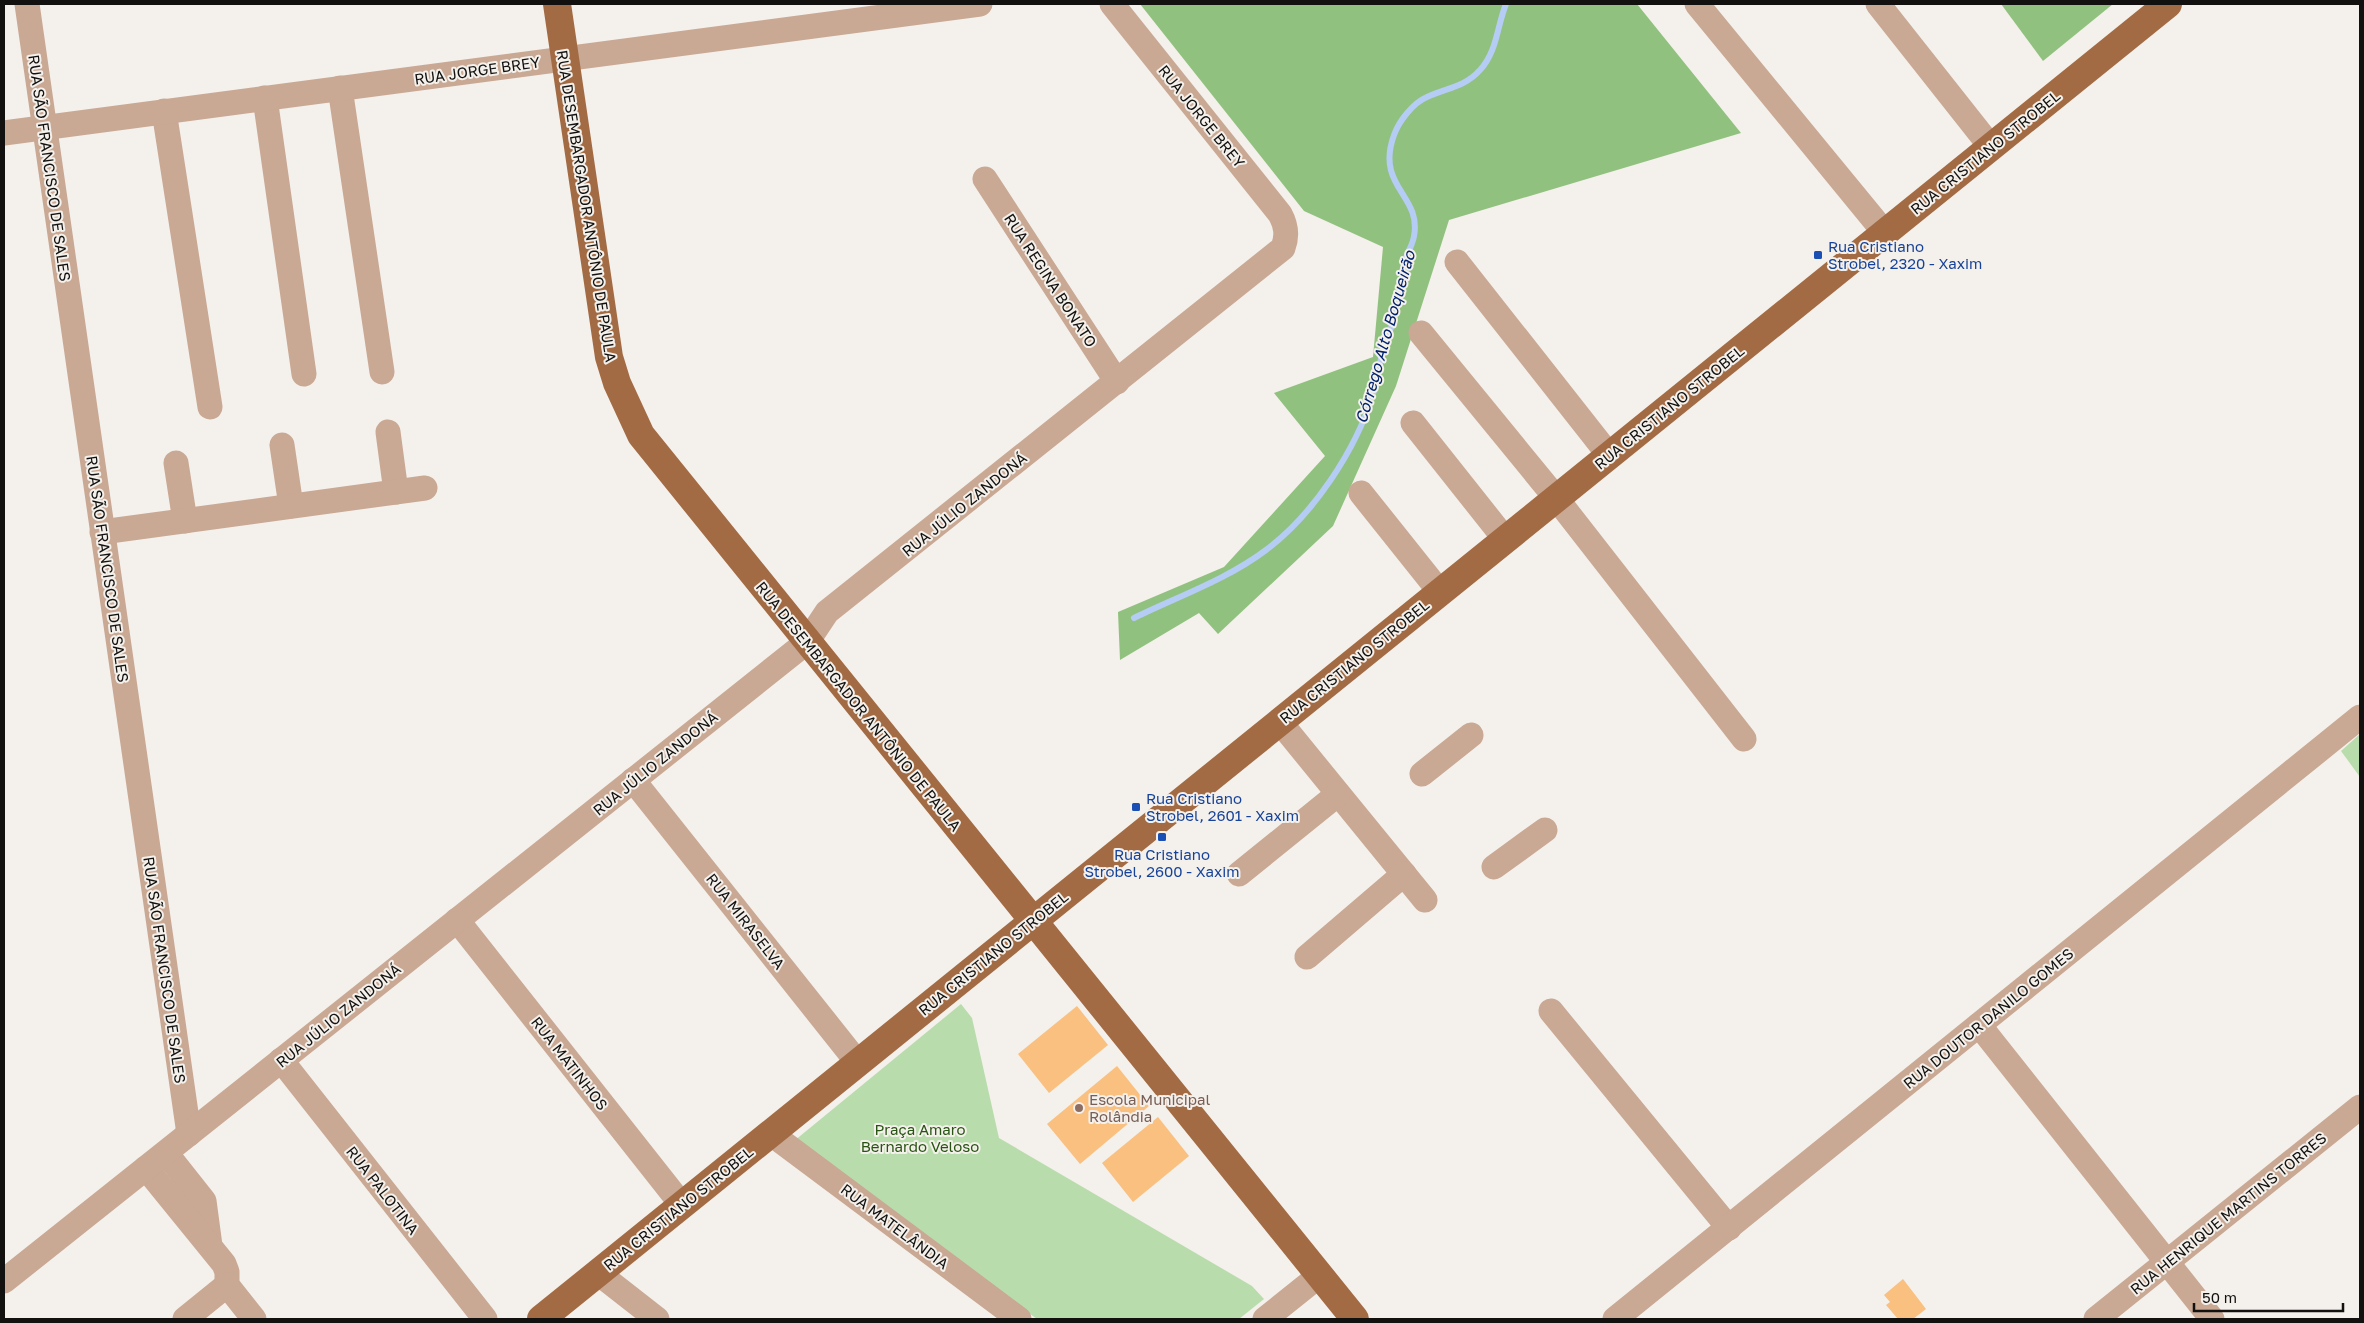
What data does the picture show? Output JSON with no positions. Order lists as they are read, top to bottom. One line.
{"streets":{"main road":["RUA CRISTIANO STROBEL","RUA DESEMBARGADOR ANTÔNIO DE PAULA"],"street":["RUA JORGE BREY","RUA SÃO FRANCISCO DE SALES","RUA REGINA BONATO","RUA JÚLIO ZANDONÁ","RUA MIRASELVA","RUA DOUTOR DANILO GOMES","RUA MATINHOS","RUA PALOTINA","RUA HENRIQUE MARTINS TORRES","RUA MATELÂNDIA"]},"crossings":[["RUA JORGE BREY","RUA SÃO FRANCISCO DE SALES"],["RUA JORGE BREY","RUA DESEMBARGADOR ANTÔNIO DE PAULA"],["RUA JORGE BREY","RUA JÚLIO ZANDONÁ"],["RUA CRISTIANO STROBEL","RUA DESEMBARGADOR ANTÔNIO DE PAULA"],["RUA CRISTIANO STROBEL","RUA MIRASELVA"],["RUA CRISTIANO STROBEL","RUA MATINHOS"],["RUA CRISTIANO STROBEL","RUA MATELÂNDIA"],["RUA SÃO FRANCISCO DE SALES","RUA JÚLIO ZANDONÁ"],["RUA DESEMBARGADOR ANTÔNIO DE PAULA","RUA JÚLIO ZANDONÁ"],["RUA REGINA BONATO","RUA JÚLIO ZANDONÁ"],["RUA JÚLIO ZANDONÁ","RUA MIRASELVA"],["RUA JÚLIO ZANDONÁ","RUA MATINHOS"],["RUA JÚLIO ZANDONÁ","RUA PALOTINA"]],"water":["Córrego Alto Boqueirão"],"parks":["Praça Amaro Bernardo Veloso"],"places":{"transit":["Rua Cristiano Strobel, 2320 - Xaxim","Rua Cristiano Strobel, 2601 - Xaxim","Rua Cristiano Strobel, 2600 - Xaxim"],"other":["Escola Municipal Rolândia"]},"scale_bar":"50 m"}
